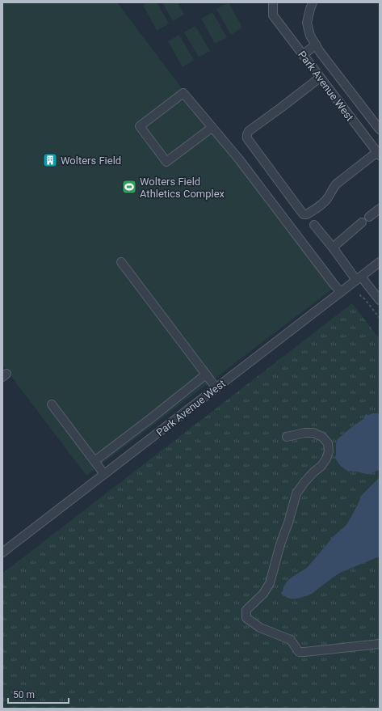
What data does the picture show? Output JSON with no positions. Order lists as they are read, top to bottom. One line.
{"streets":{"street":["Park Avenue West"]},"places":{"building":["Wolters Field"],"sports":["Wolters Field Athletics Complex"]},"scale_bar":"50 m"}
